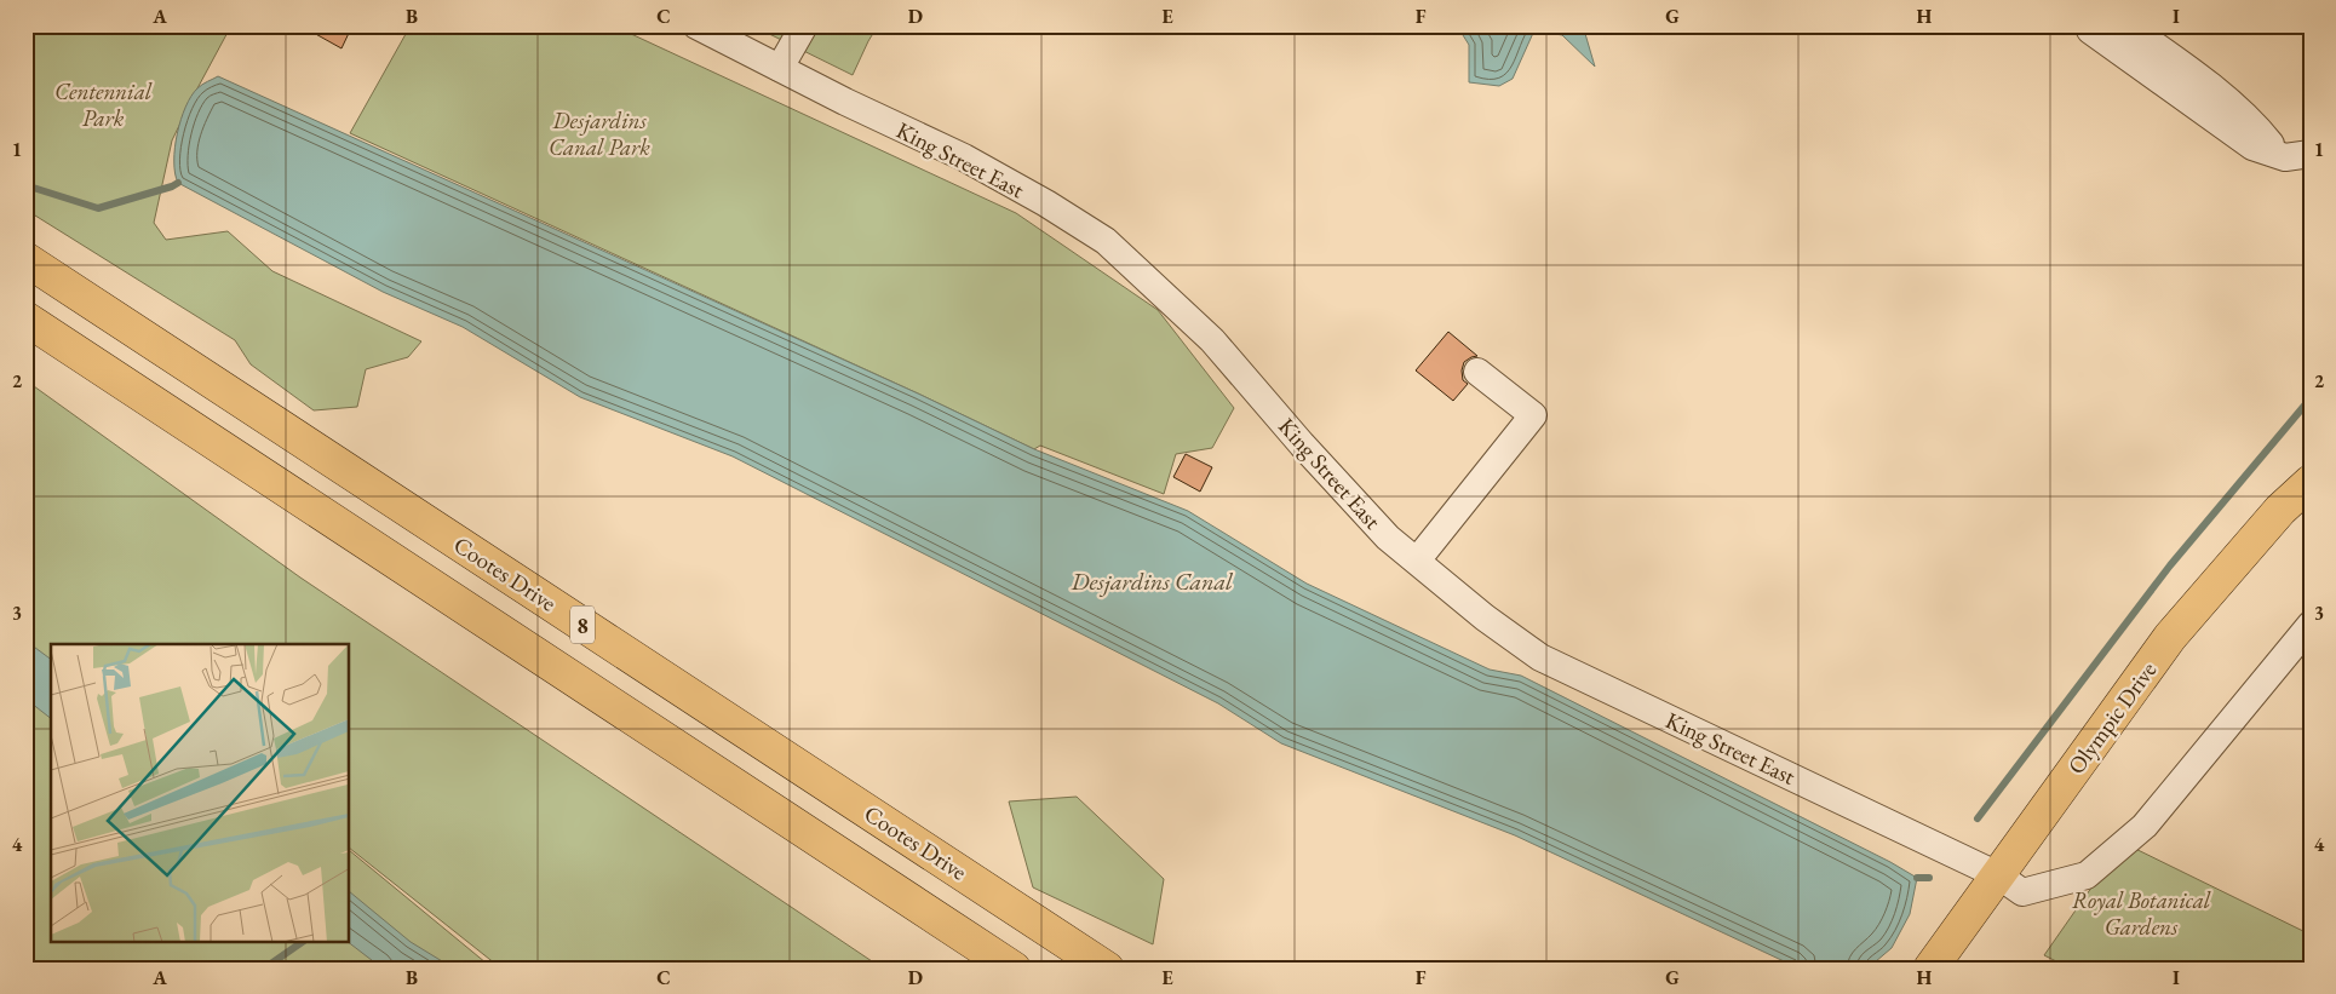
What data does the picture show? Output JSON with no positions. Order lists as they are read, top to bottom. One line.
{"streets":{"main road":["Cootes Drive","8","Olympic Drive"],"street":["King Street East"]},"crossings":[["King Street East","Olympic Drive"]],"water":["Desjardins Canal"],"parks":["Centennial Park","Desjardins Canal Park","Royal Botanical Gardens"],"grid":{"columns":["A","B","C","D","E","F","G","H","I"],"rows":["1","2","3","4"]}}
